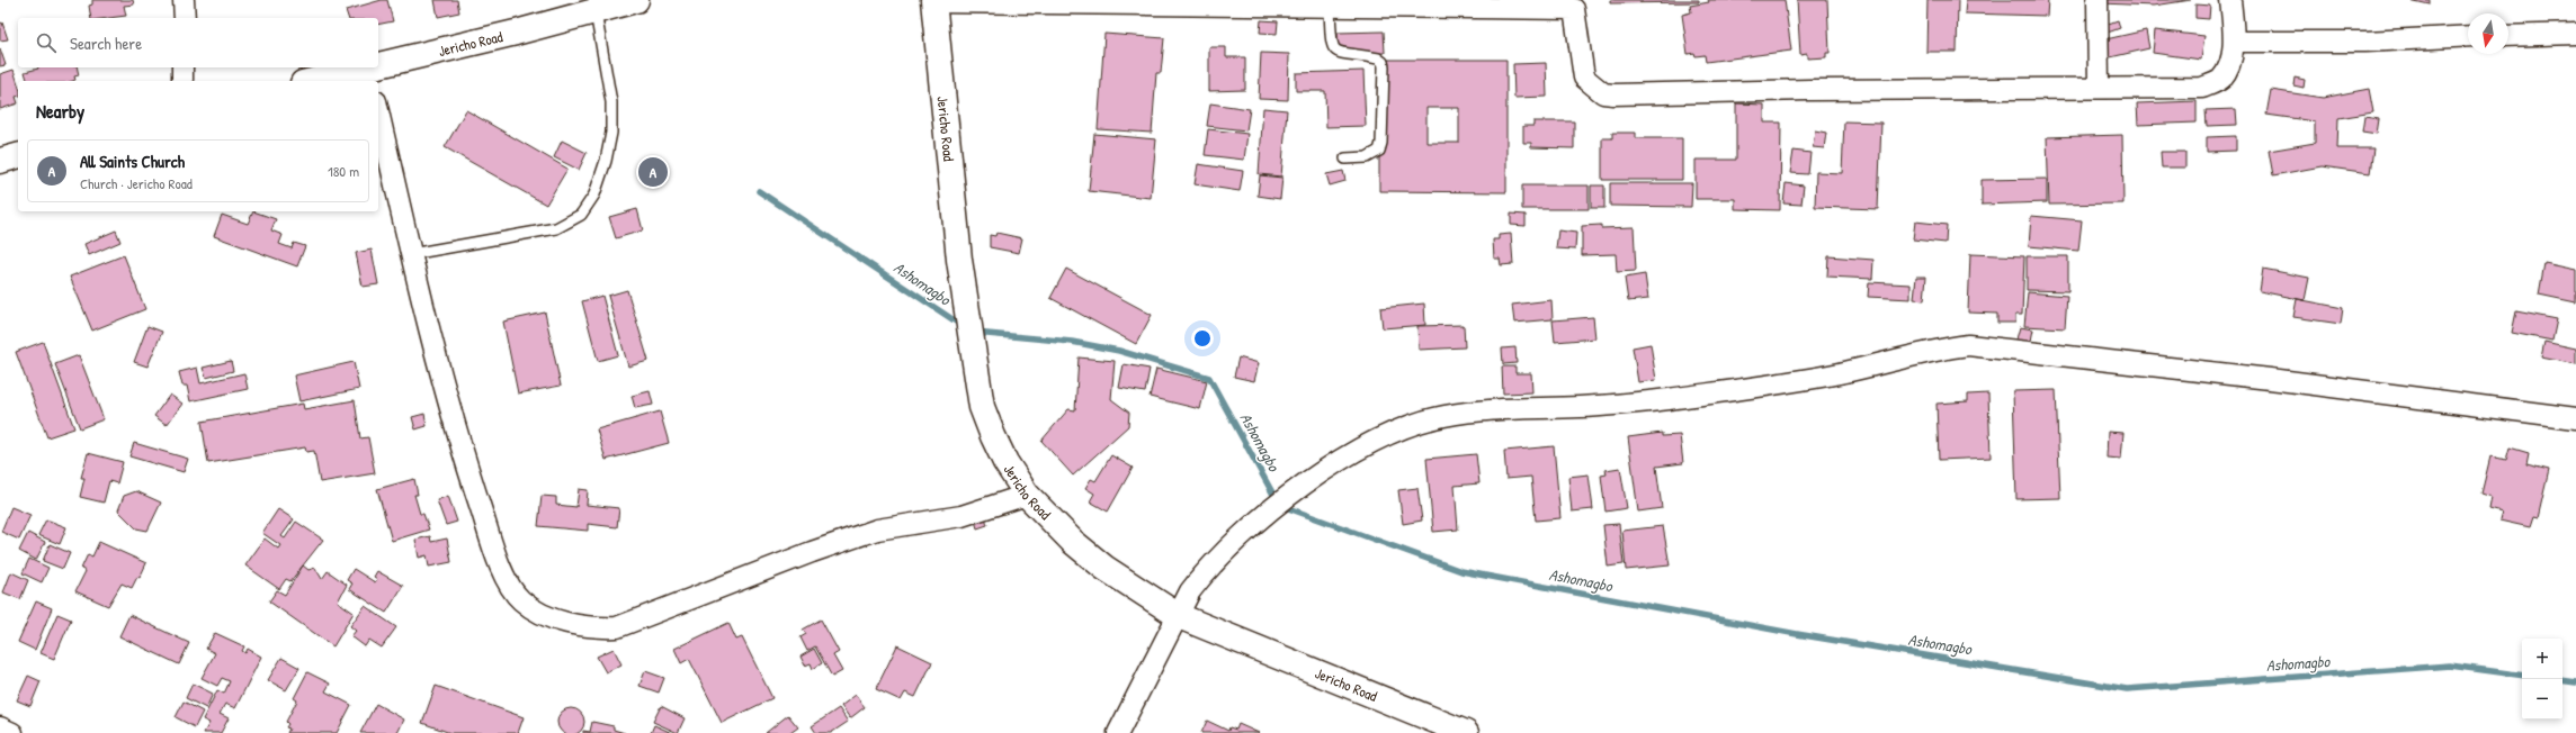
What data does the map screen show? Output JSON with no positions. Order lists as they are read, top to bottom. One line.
{"streets":{"street":["Jericho Road"]},"water":["Ashomagbo"],"north":"bottom","page":{"search":"Search here","heading":"Nearby","list":[{"mark":"A","name":"All Saints Church","note":"Church · Jericho Road","value":"180 m"}],"pins":"A","map_buttons":["+","−"]}}
